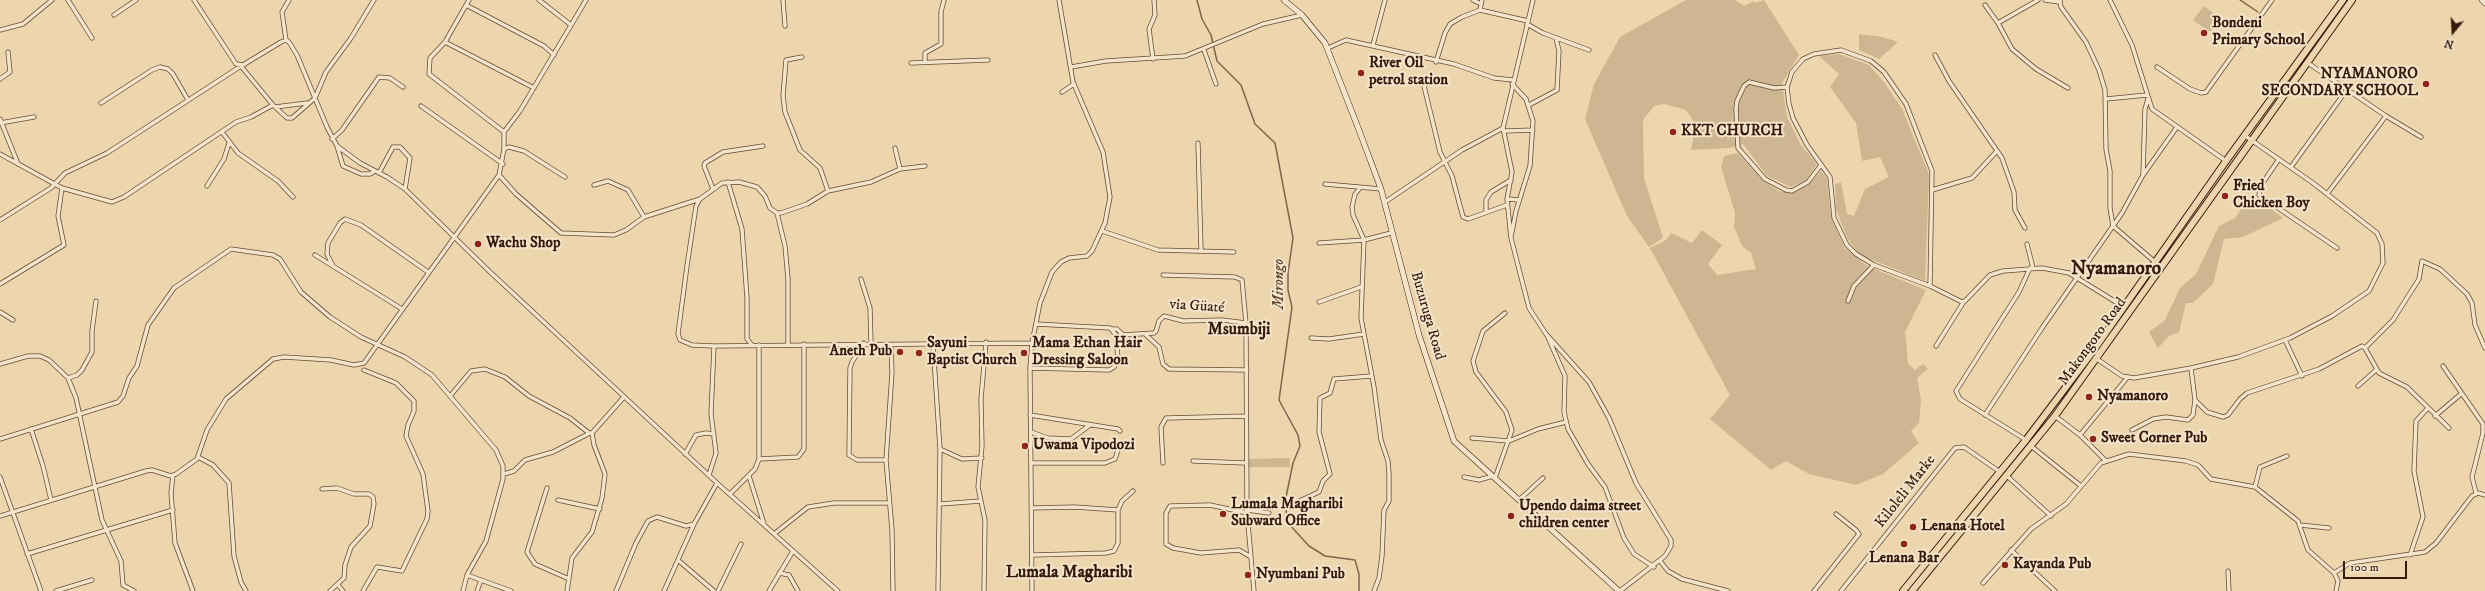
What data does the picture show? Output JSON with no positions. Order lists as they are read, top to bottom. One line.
{"streets":{"main road":["Buzuruga Road","Makongoro Road"],"street":["via Güaté","Kiloleli Marke"]},"crossings":[["Makongoro Road","Kiloleli Marke"]],"districts":["Nyamanoro","Msumbiji","Lumala Magharibi"],"water":["Mirongo"],"places":["Bondeni Primary School","River Oil petrol station","NYAMANORO SECONDARY SCHOOL","KKT CHURCH","Fried Chicken Boy","Wachu Shop","Aneth Pub","Sayuni Baptist Church","Mama Ethan Hair Dressing Saloon","Nyamanoro","Sweet Corner Pub","Uwama Vipodozi","Lumala Magharibi Subward Office","Upendo daima street children center","Lenana Hotel","Lenana Bar","Kayanda Pub","Nyumbani Pub"],"scale_bar":"100 m","north":"bottom"}
